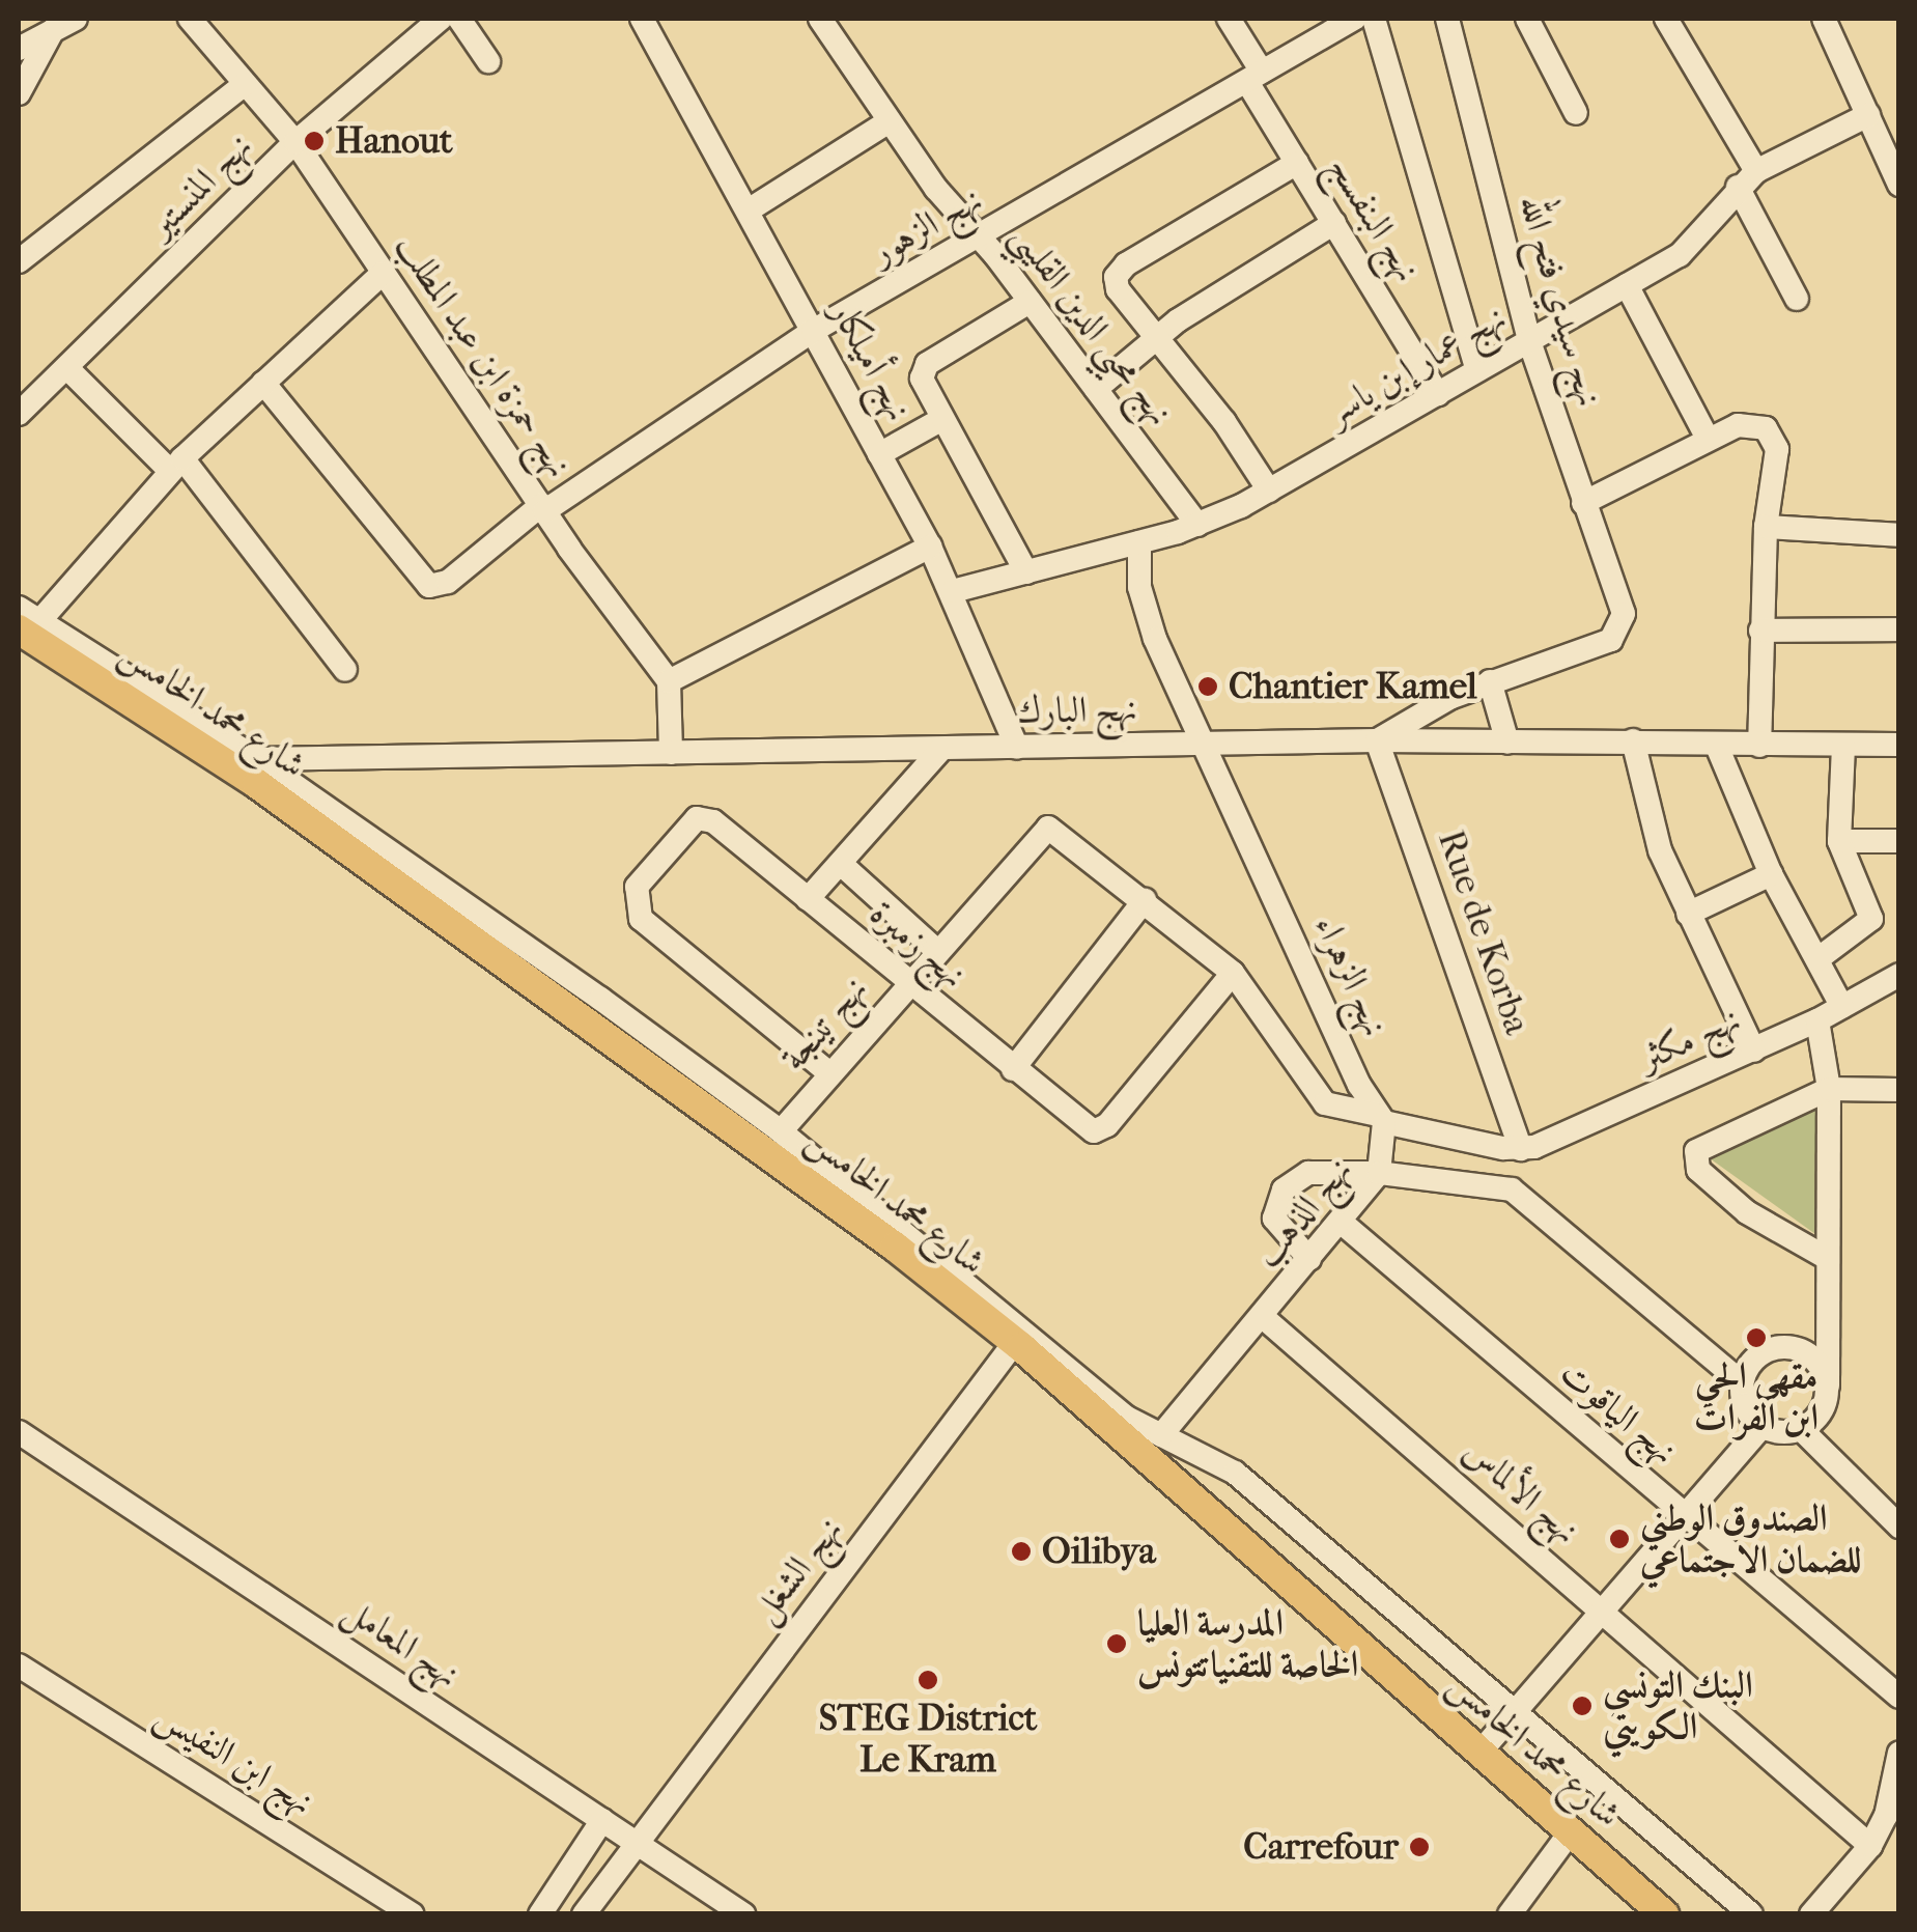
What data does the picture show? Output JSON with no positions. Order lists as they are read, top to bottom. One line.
{"streets":{"main road":["شارع محمد الخامس"],"street":["نهج المنستير","نهج البنفسج","نهج الزهور","نهج سيدي فتح الله","نهج محيي الدين القليبي","نهج حمزة ابن عبد المطلب","نهج أميلكار","نهج عمار إبن ياسر","نهج البارك","Rue de Korba","نهج زمبرة","نهج الزهراء","نهج تينجة","نهج مكثر","نهج الذهب","نهج الياقوت","نهج الألماس","نهج الشغل","نهج المعامل","نهج ابن النفيس"]},"crossings":[["نهج المنستير","نهج حمزة ابن عبد المطلب"],["نهج البنفسج","نهج الزهور"],["نهج البنفسج","نهج عمار إبن ياسر"],["نهج الزهور","نهج محيي الدين القليبي"],["نهج الزهور","نهج حمزة ابن عبد المطلب"],["نهج الزهور","نهج أميلكار"],["نهج سيدي فتح الله","نهج عمار إبن ياسر"],["نهج محيي الدين القليبي","نهج عمار إبن ياسر"],["نهج أميلكار","نهج عمار إبن ياسر"],["نهج أميلكار","نهج البارك"],["نهج عمار إبن ياسر","نهج الزهراء"],["شارع محمد الخامس","نهج الشغل"],["نهج البارك","Rue de Korba"],["نهج البارك","نهج الزهراء"],["Rue de Korba","نهج مكثر"],["Rue de Korba","نهج الذهب"],["نهج زمبرة","نهج تينجة"],["نهج الذهب","نهج الياقوت"],["نهج الذهب","نهج الألماس"],["نهج الشغل","نهج المعامل"]],"places":["Hanout","Chantier Kamel","مقهى الحي ابن الفرات","الصندوق الوطني للضمان الاجتماعي","Oilibya","المدرسة العليا الخاصة للتقنياتتونس","STEG District Le Kram","البنك التونسي الكويتي","Carrefour"]}
